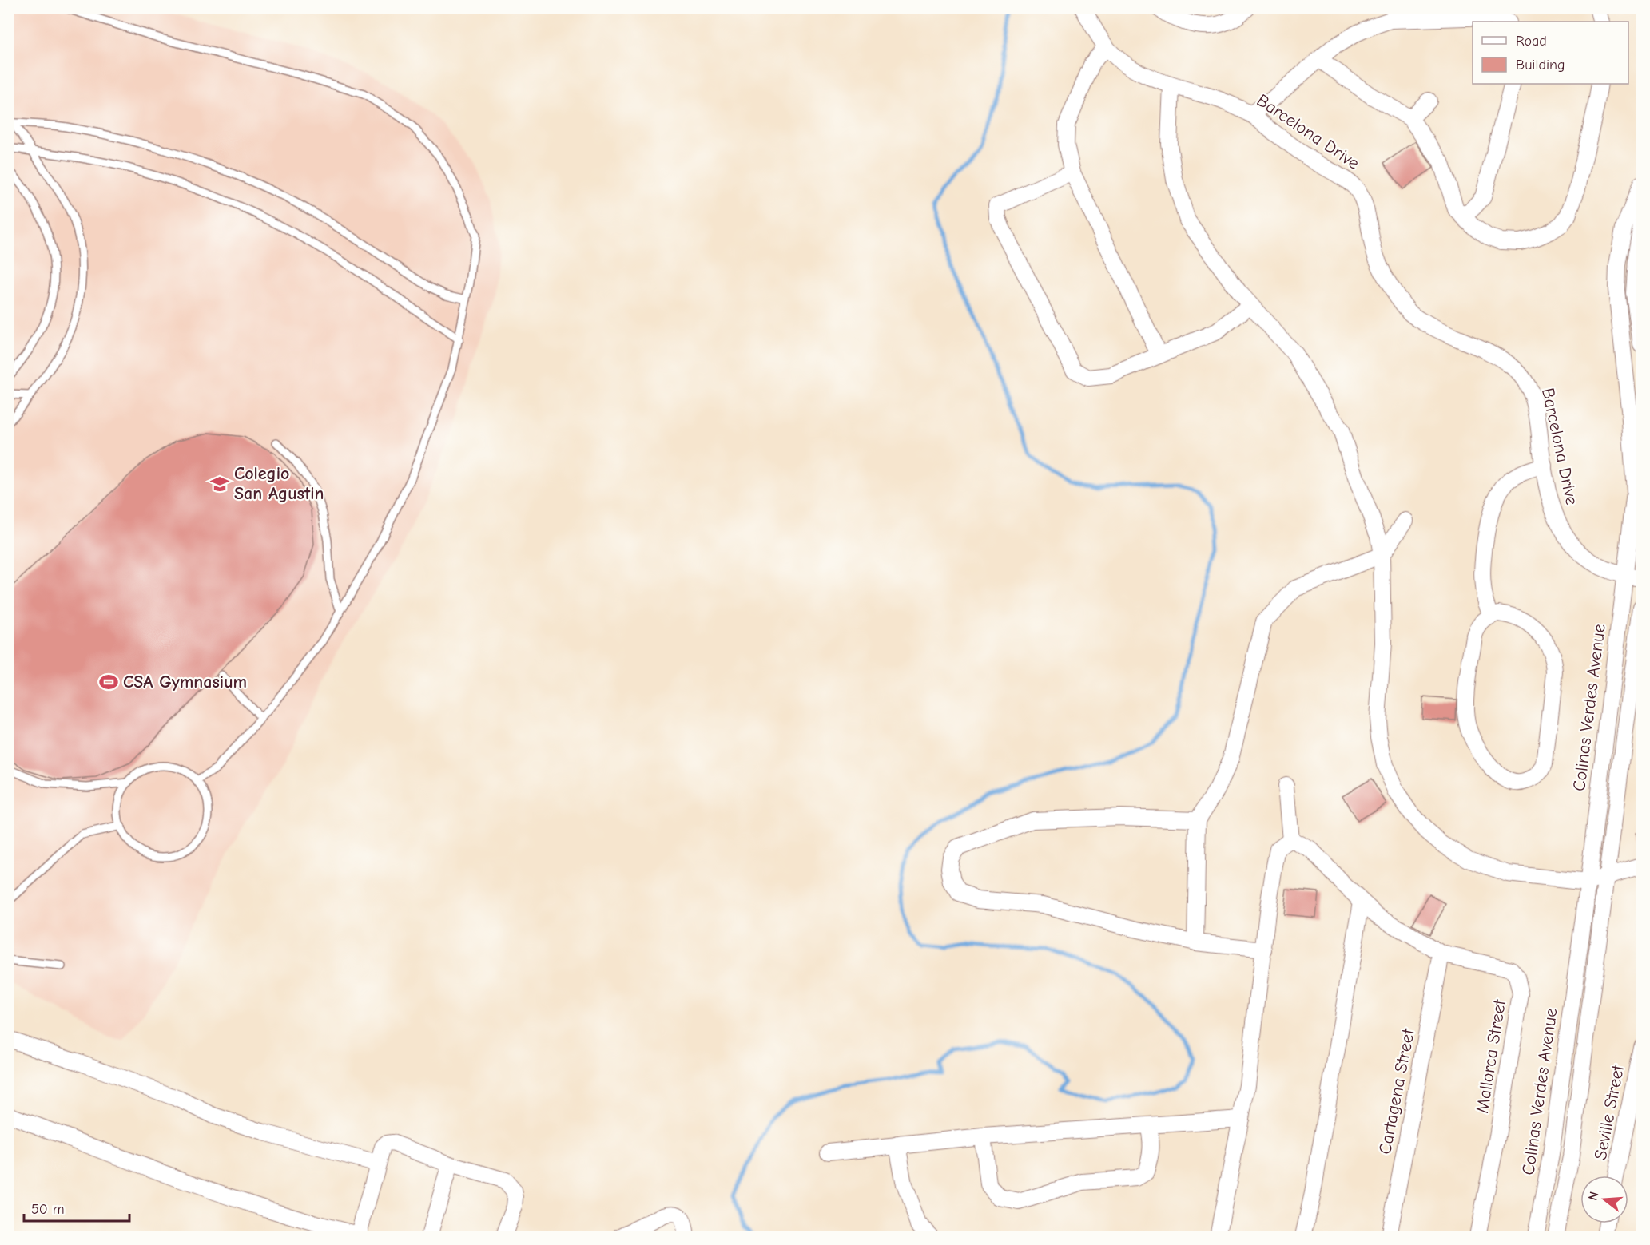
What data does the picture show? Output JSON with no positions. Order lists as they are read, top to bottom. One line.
{"streets":{"street":["Barcelona Drive","Colinas Verdes Avenue","Mallorca Street","Cartagena Street","Seville Street"]},"crossings":[["Barcelona Drive","Colinas Verdes Avenue"],["Mallorca Street","Cartagena Street"]],"places":{"school or university":["Colegio San Agustin"],"sports":["CSA Gymnasium"]},"legend":["Road","Building"],"scale_bar":"50 m","north":"left"}
